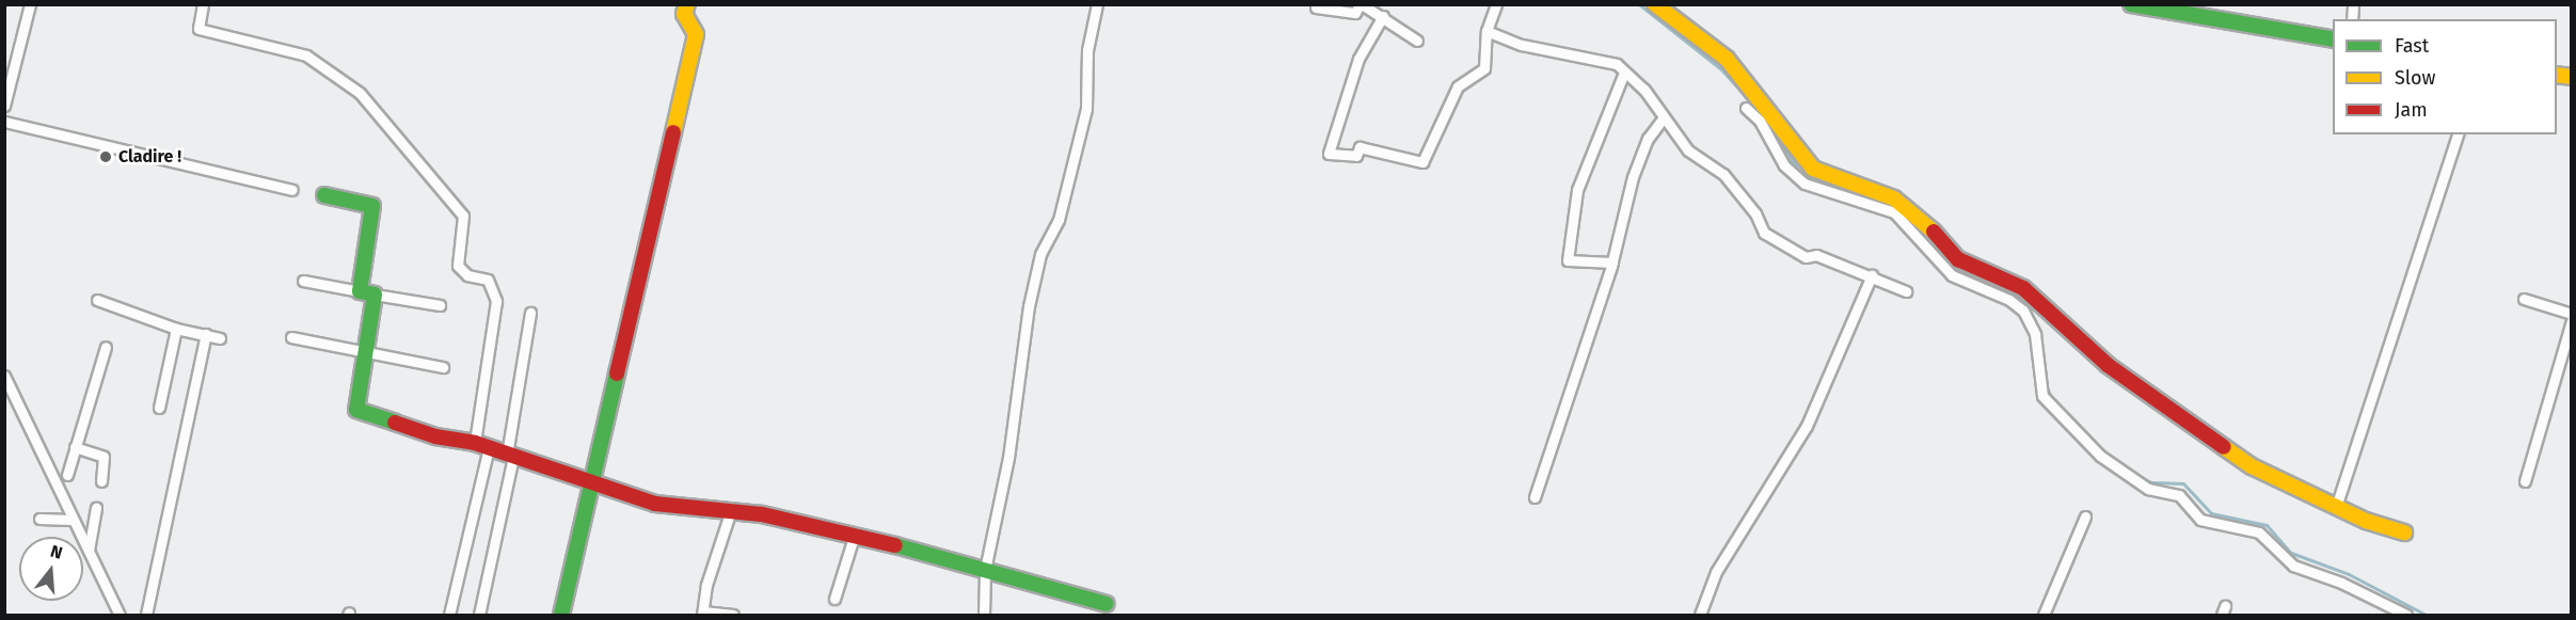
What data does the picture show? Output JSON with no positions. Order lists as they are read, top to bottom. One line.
{"places":["Cladire !"],"legend":["Fast","Slow","Jam"],"north":"top"}
